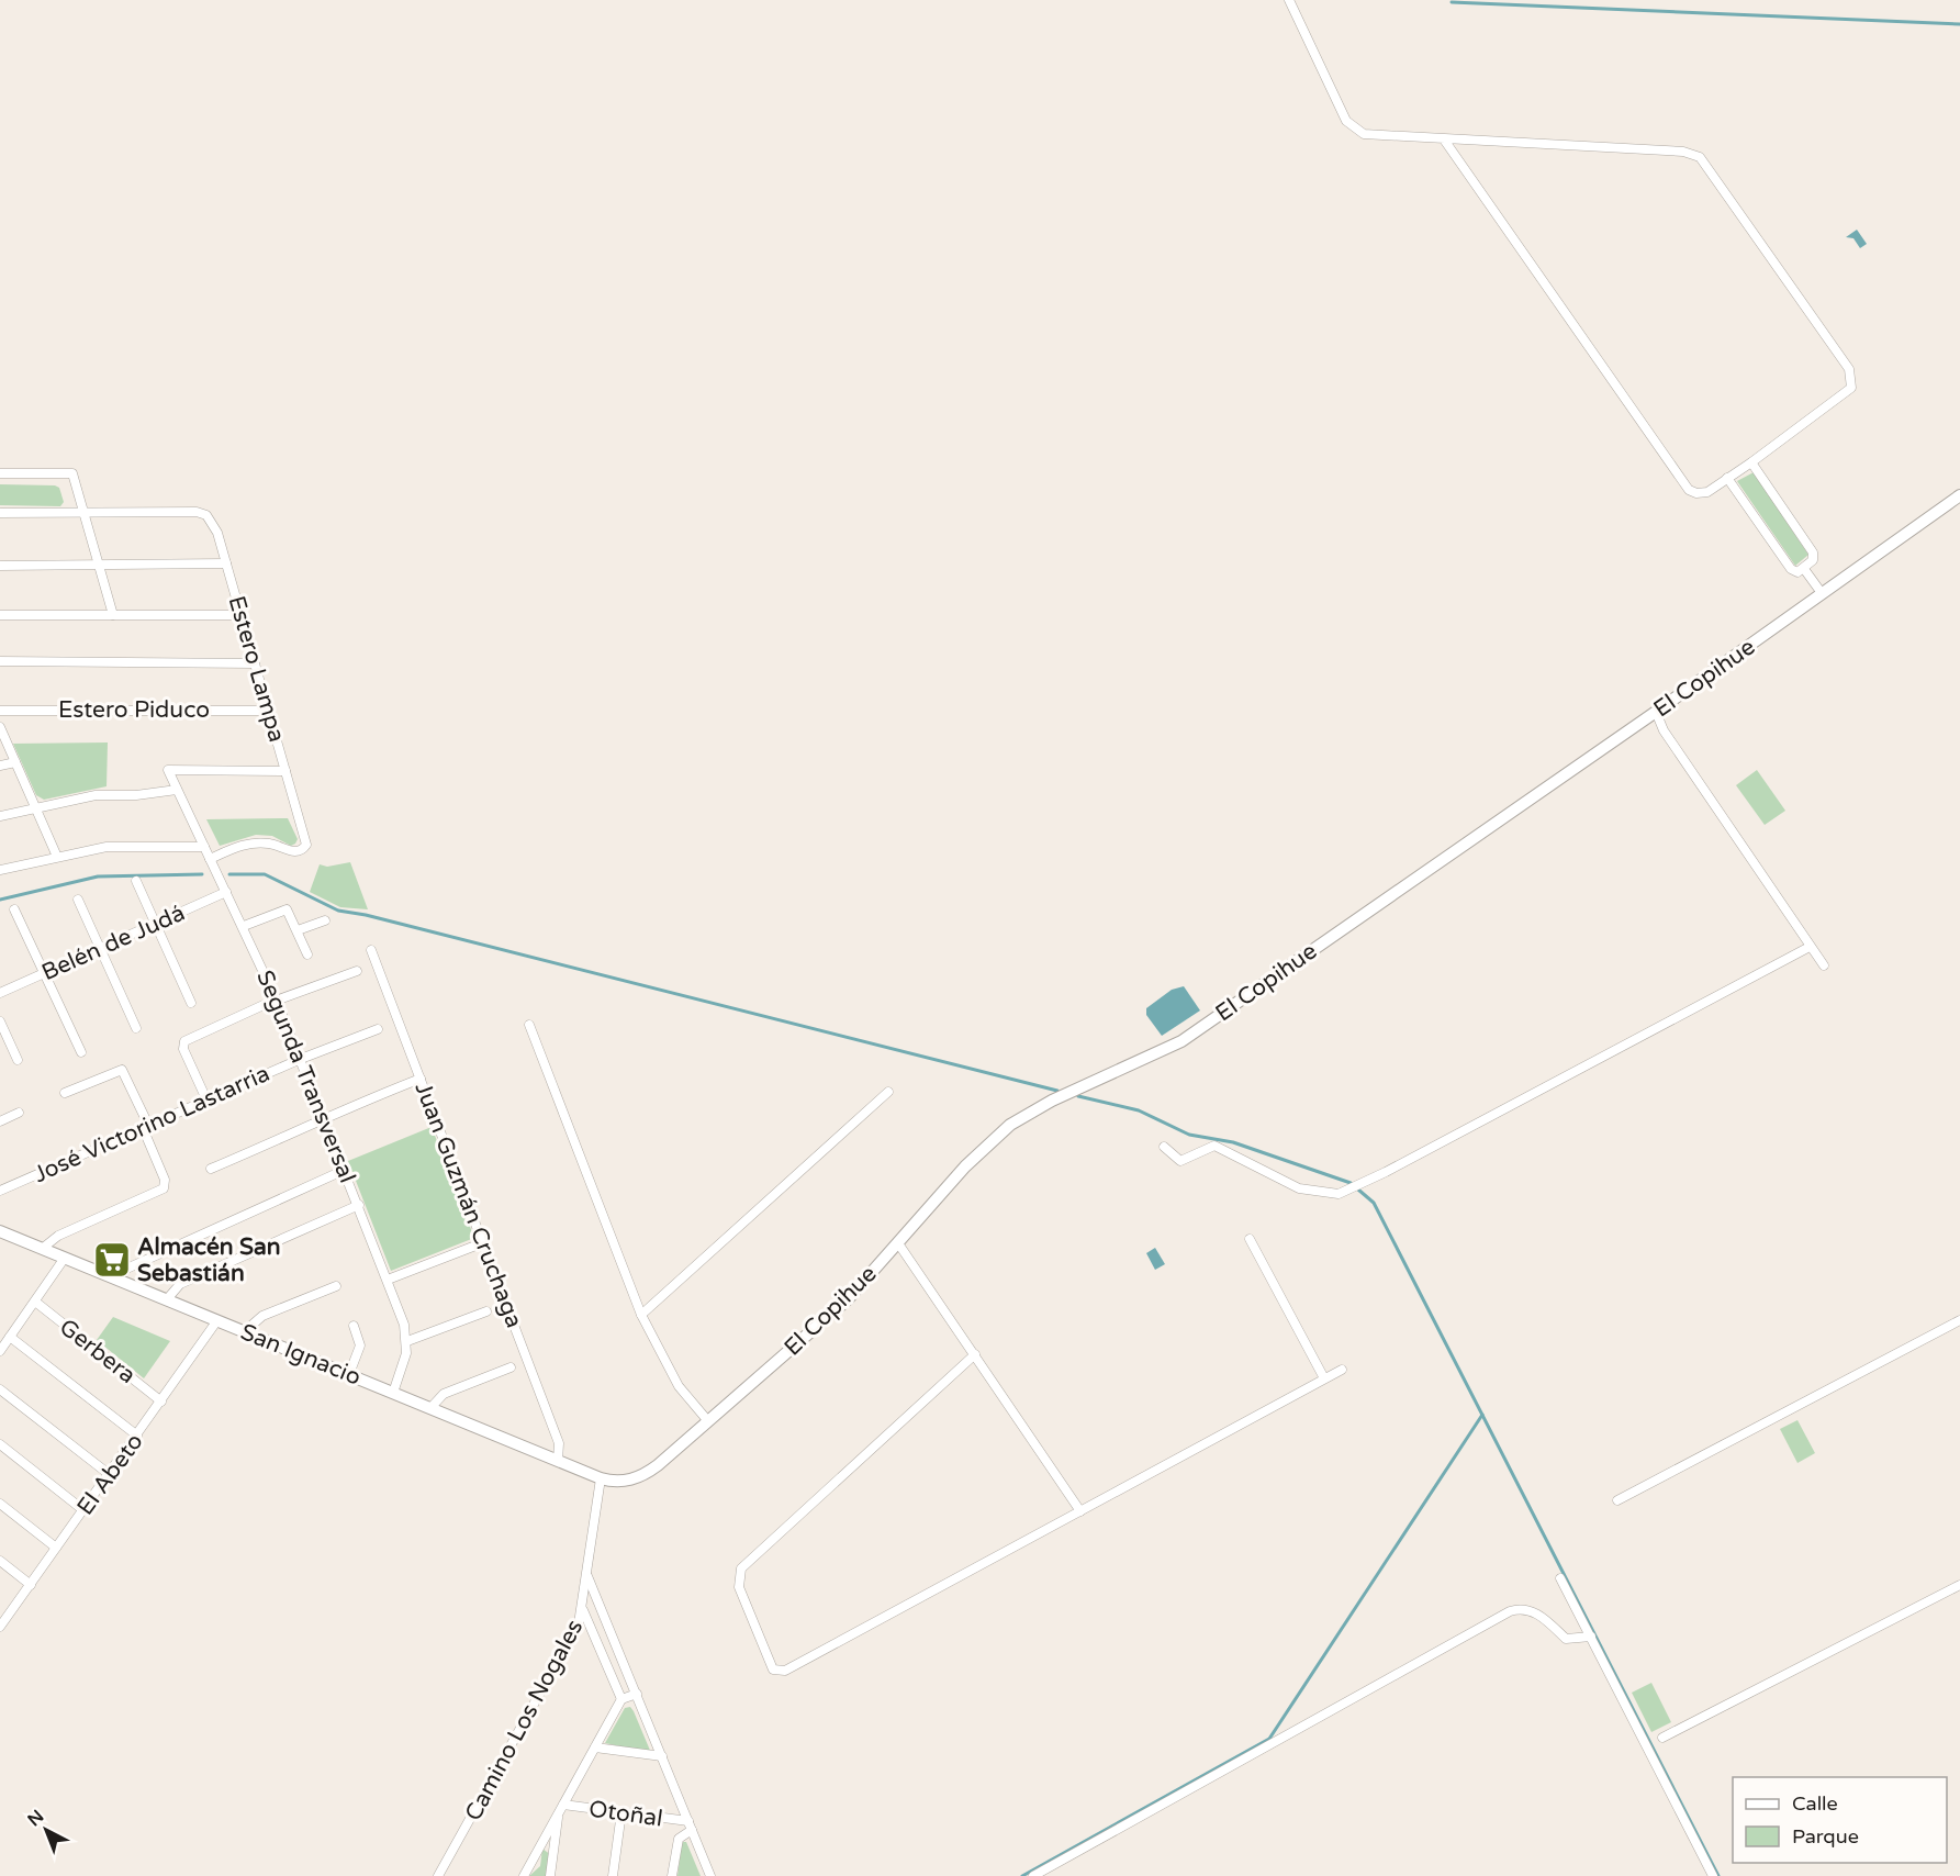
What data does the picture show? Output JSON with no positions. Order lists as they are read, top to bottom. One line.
{"streets":{"main road":["El Copihue","San Ignacio"],"street":["Estero Lampa","Estero Piduco","Belén de Judá","Segunda Transversal","José Victorino Lastarria","Juan Guzmán Cruchaga","Gerbera","El Abeto","Camino Los Nogales","Otoñal"]},"crossings":[["Estero Lampa","Estero Piduco"],["Estero Lampa","Segunda Transversal"],["El Copihue","San Ignacio"],["El Copihue","Camino Los Nogales"],["Belén de Judá","Segunda Transversal"],["Segunda Transversal","José Victorino Lastarria"],["Segunda Transversal","San Ignacio"],["Juan Guzmán Cruchaga","San Ignacio"],["Gerbera","El Abeto"],["San Ignacio","El Abeto"],["San Ignacio","Camino Los Nogales"]],"places":{"supermarket":["Almacén San Sebastián"]},"legend":["Calle","Parque"],"north":"top left"}
